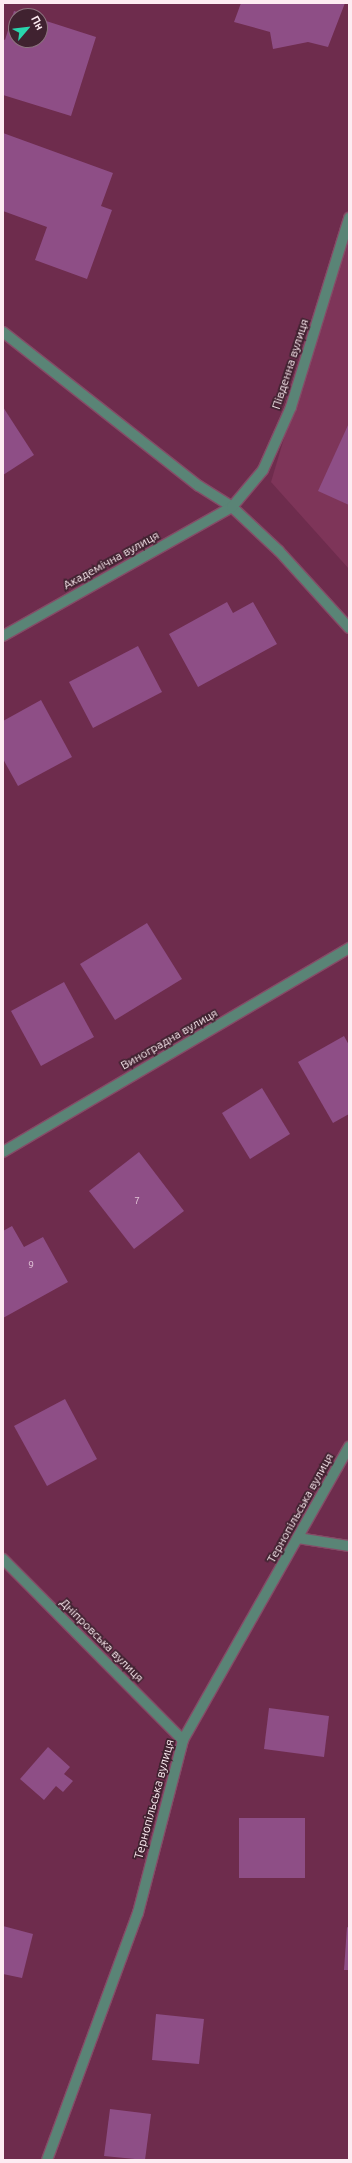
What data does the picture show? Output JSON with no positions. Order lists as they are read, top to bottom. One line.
{"streets":{"street":["Південна вулиця","Академічна вулиця","Виноградна вулиця","Тернопільська вулиця","Дніпровська вулиця"]},"crossings":[["Південна вулиця","Академічна вулиця"],["Тернопільська вулиця","Дніпровська вулиця"]],"house_numbers":["7","9"],"north":"top right"}
